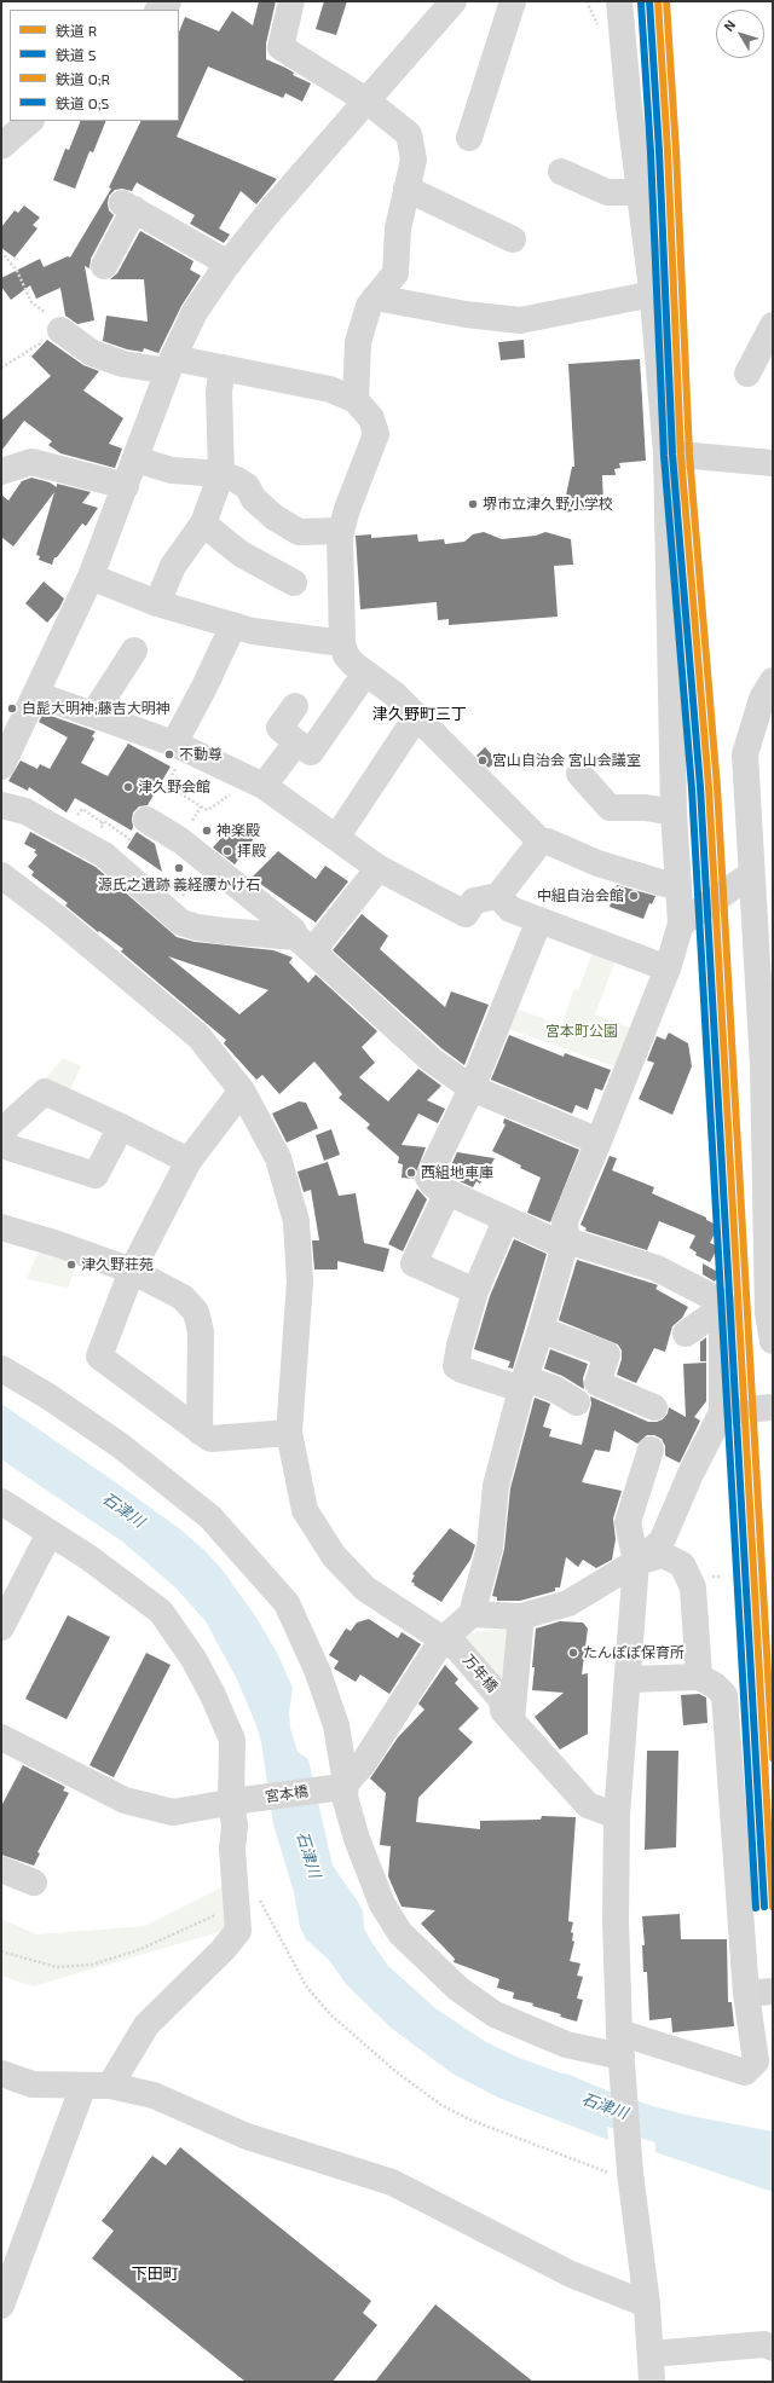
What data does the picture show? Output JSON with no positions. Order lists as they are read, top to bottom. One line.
{"streets":{"street":["宮本橋"]},"districts":["津久野町三丁","下田町"],"water":["石津川"],"parks":["宮本町公園"],"places":["堺市立津久野小学校","白髭大明神;藤吉大明神","不動尊","宮山自治会 宮山会議室","津久野会館","神楽殿","拝殿","源氏之遺跡 義経腰かけ石","中組自治会館","西組地車庫","津久野荘苑","たんぽぽ保育所"],"lines":["rail line R","rail line S","rail line O;R","rail line O;S"],"legend":["鉄道 R","鉄道 S","鉄道 O;R","鉄道 O;S"],"north":"top left"}
